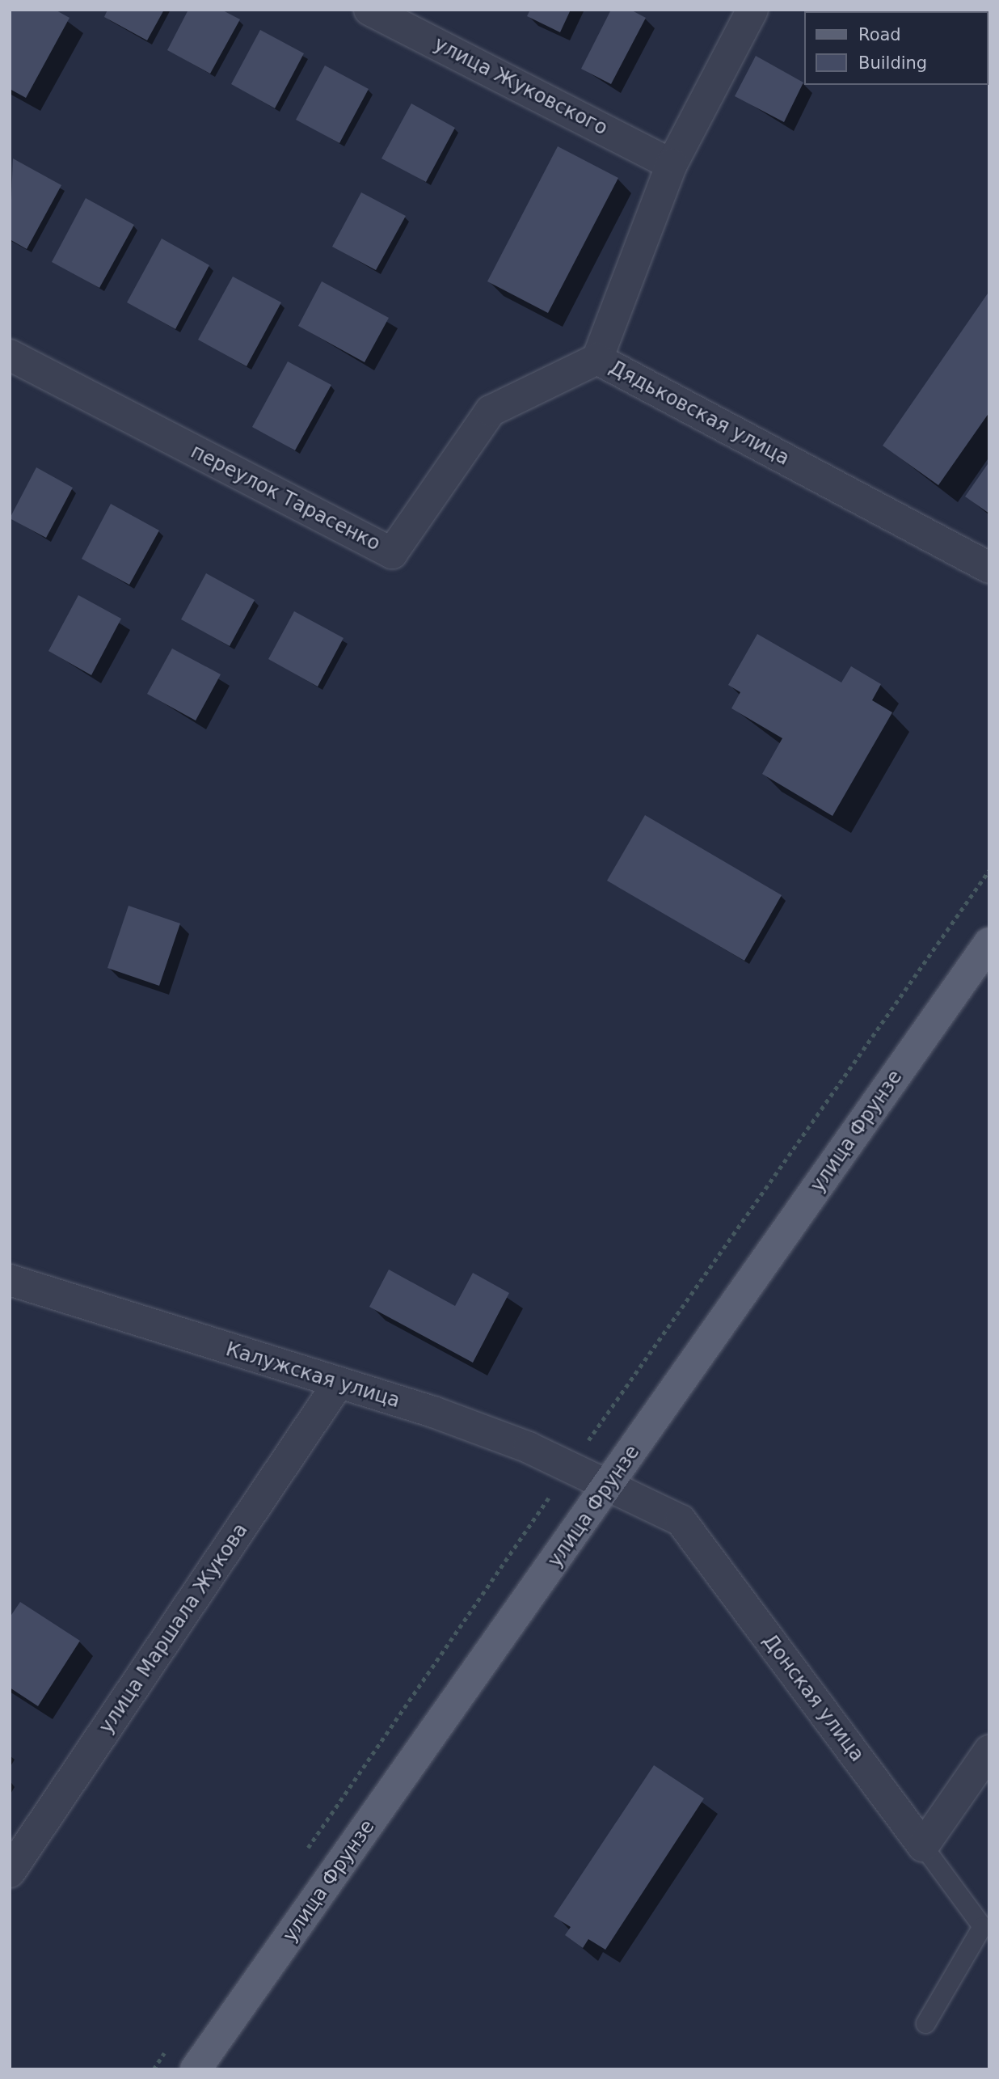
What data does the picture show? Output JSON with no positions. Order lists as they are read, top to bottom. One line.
{"streets":{"main road":["улица Фрунзе"],"street":["улица Жуковского","Дядьковская улица","переулок Тарасенко","Калужская улица","улица Маршала Жукова","Донская улица"]},"crossings":[["улица Жуковского","Дядьковская улица"],["Дядьковская улица","переулок Тарасенко"],["улица Фрунзе","Калужская улица"],["улица Фрунзе","Донская улица"],["Калужская улица","улица Маршала Жукова"],["Калужская улица","Донская улица"]],"legend":["Road","Building"]}
